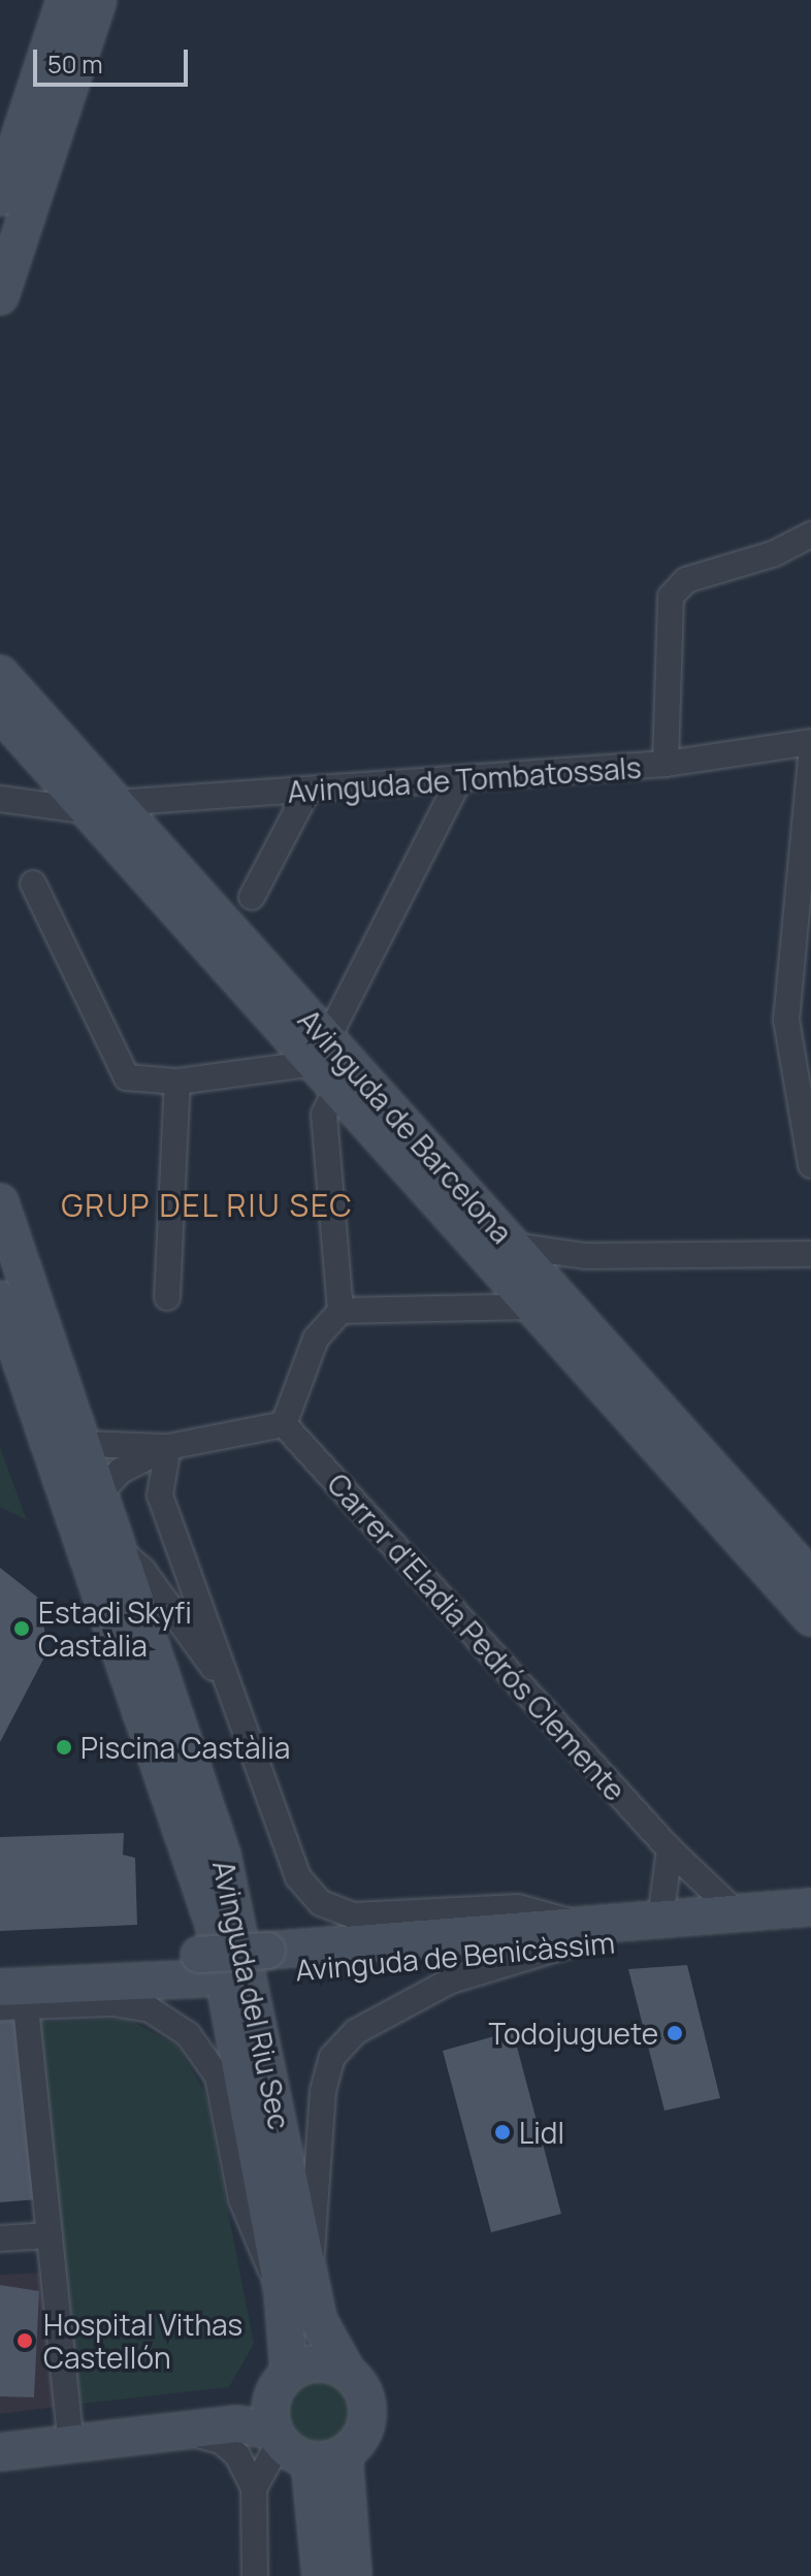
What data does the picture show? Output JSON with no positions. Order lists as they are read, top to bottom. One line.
{"streets":{"main road":["Avinguda de Barcelona","Avinguda de Benicàssim","Avinguda del Riu Sec"],"street":["Avinguda de Tombatossals","Carrer d'Eladia Pedrós Clemente"]},"crossings":[["Avinguda de Tombatossals","Avinguda de Barcelona"],["Carrer d'Eladia Pedrós Clemente","Avinguda de Benicàssim"]],"districts":["GRUP DEL RIU SEC"],"places":["Estadi Skyfi Castàlia","Piscina Castàlia","Todojuguete","Lidl","Hospital Vithas Castellón"],"scale_bar":"50 m"}
